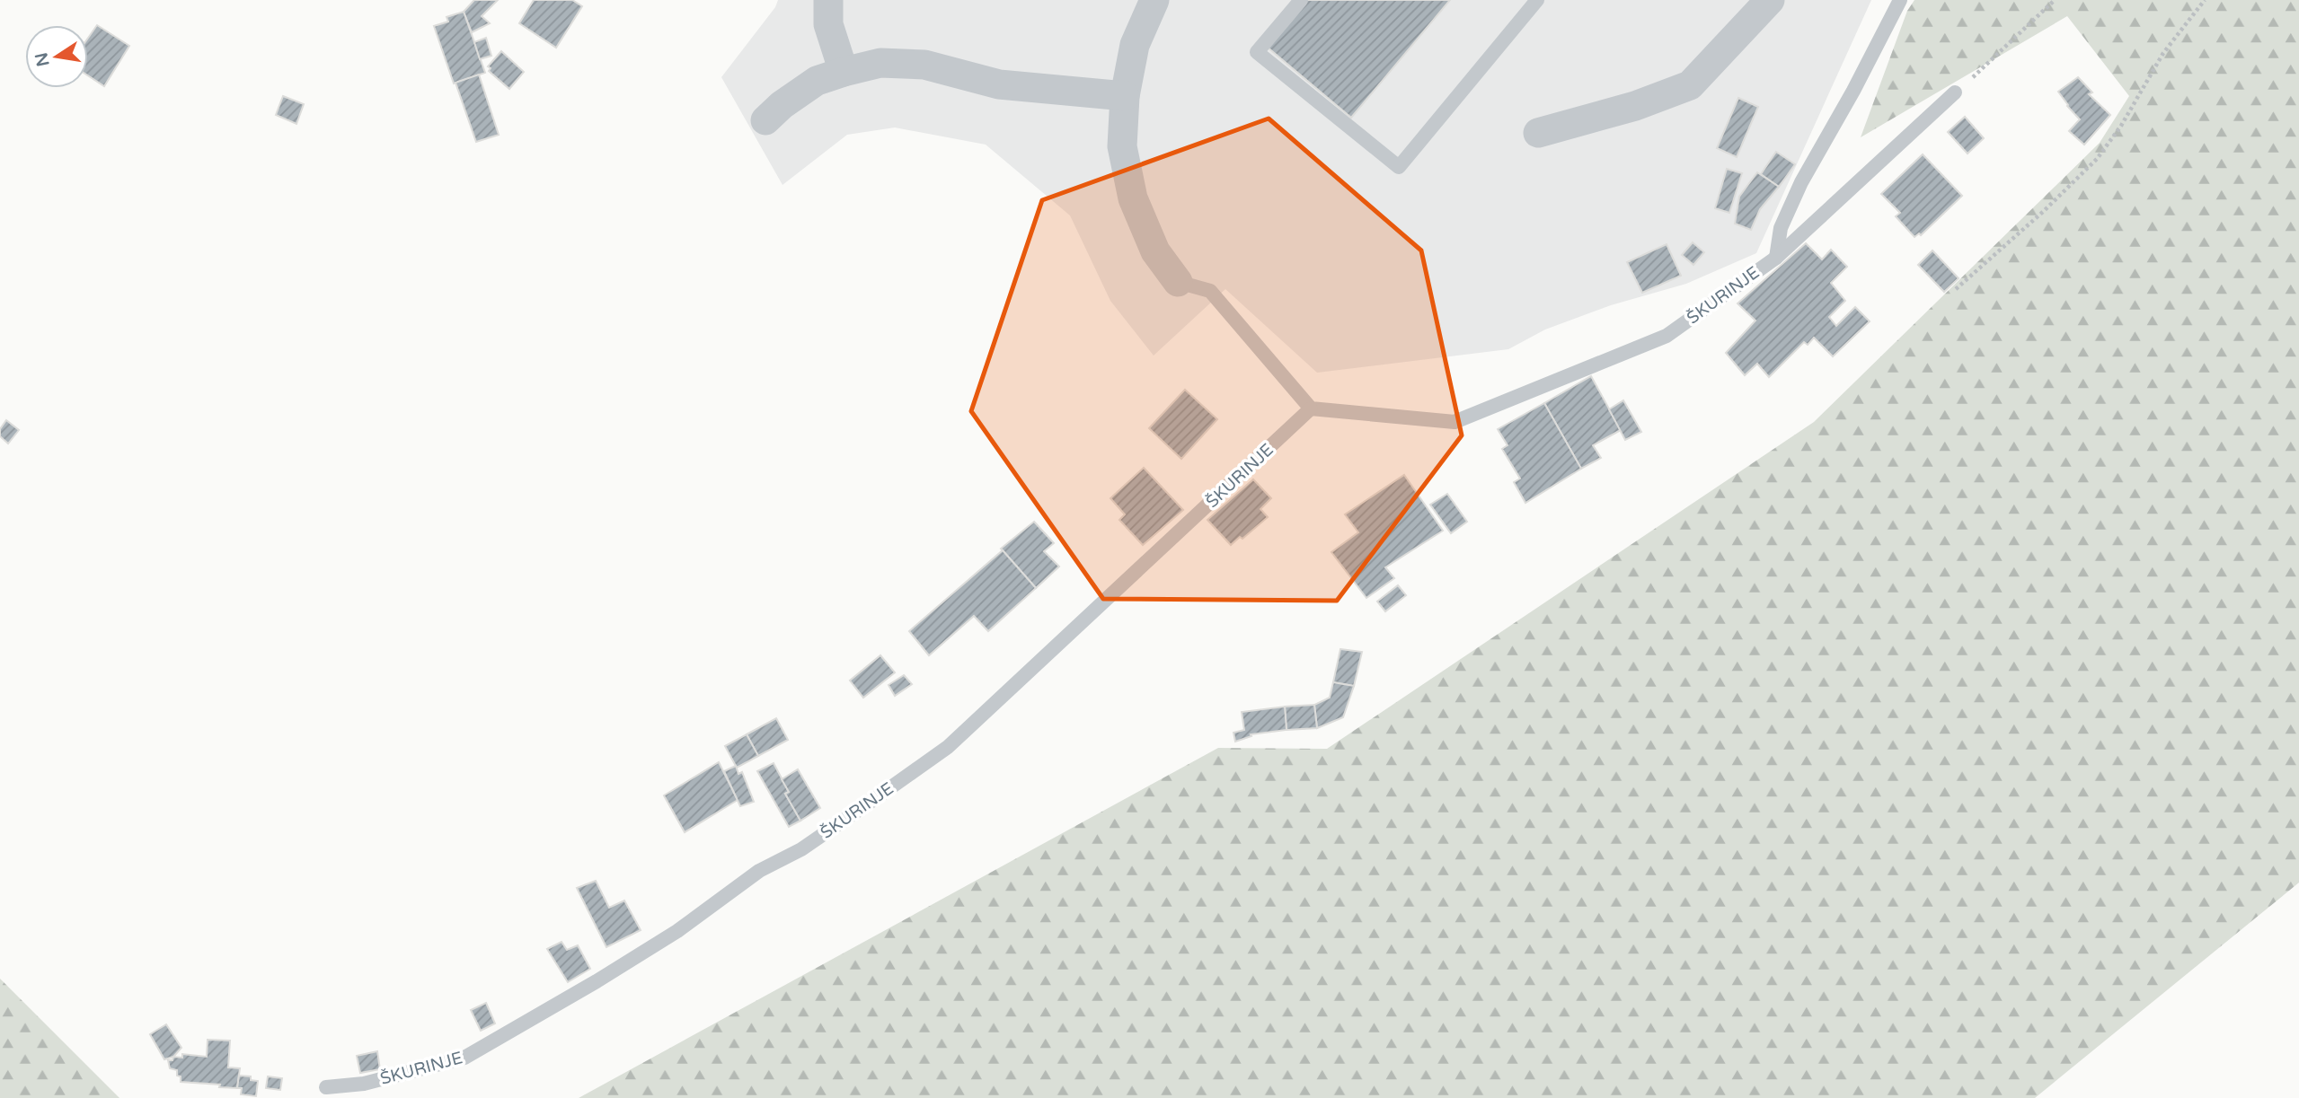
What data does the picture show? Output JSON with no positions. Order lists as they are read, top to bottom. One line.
{"streets":{"lane":["ŠKURINJE"]},"north":"left"}
